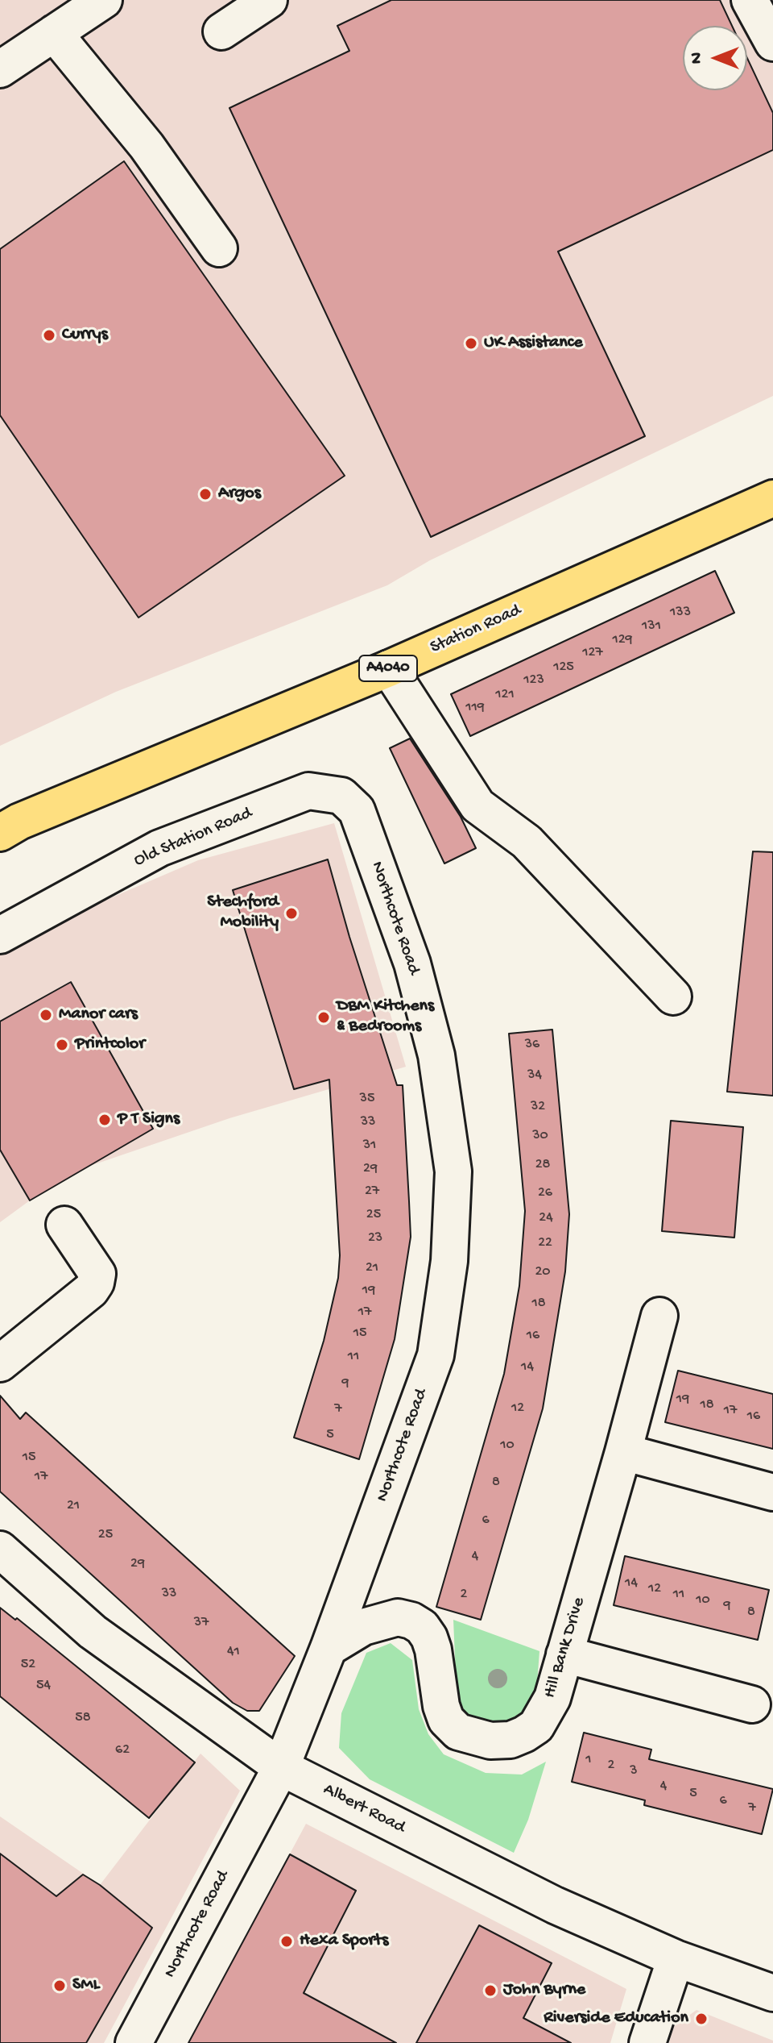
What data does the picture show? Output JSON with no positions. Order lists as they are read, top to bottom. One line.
{"streets":{"main road":["Station Road","A4040"],"street":["Old Station Road","Northcote Road","Hill Bank Drive","Albert Road"]},"crossings":[["Old Station Road","Northcote Road"],["Northcote Road","Hill Bank Drive"],["Northcote Road","Albert Road"]],"places":["Currys","UK Assistance","Argos","Stechford Mobility","Manor cars","DBM Kitchens & Bedrooms","Printcolor","P T Signs","Hexa Sports","SML","John Byrne","Riverside Education"],"house_numbers":["133","131","129","127","125","123","121","119","36","34","35","32","33","30","31","28","29","27","26","25","24","23","22","21","20","19","18","17","15","16","11","14","9","19","18","12","7","17","16","5","10","15","17","8","21","6","25","4","29","14","12","33","2","11","10","9","8","37","41","52","54","58","62","1","2","3","4","5","6","7"],"north":"left"}
